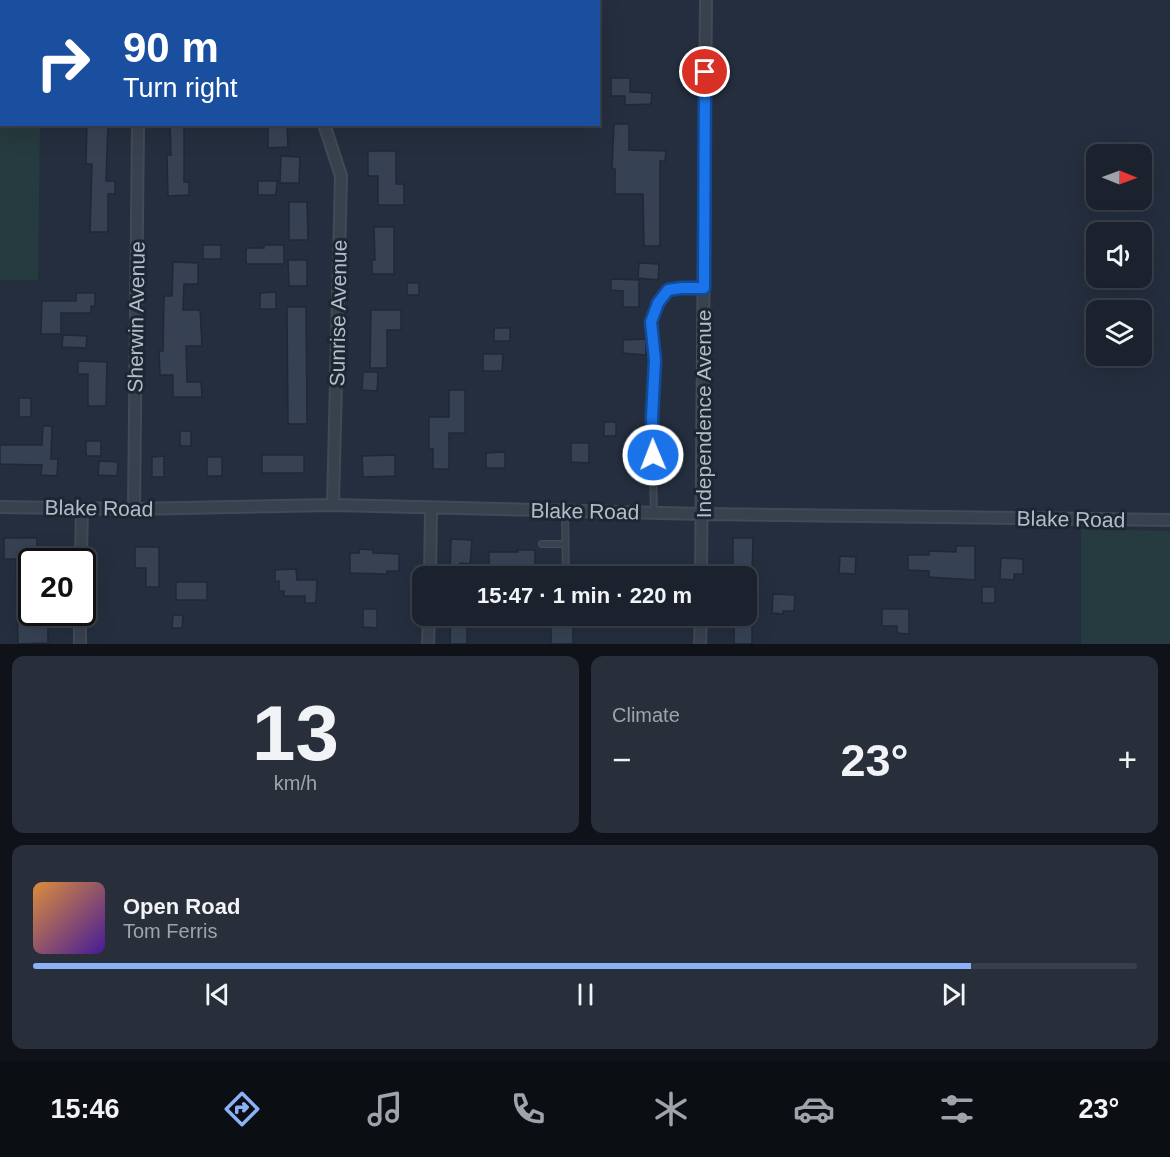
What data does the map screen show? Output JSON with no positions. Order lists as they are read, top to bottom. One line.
{"streets":{"street":["Sunrise Avenue","Sherwin Avenue","Independence Avenue","Blake Road"]},"crossings":[["Sunrise Avenue","Blake Road"],["Sherwin Avenue","Blake Road"],["Independence Avenue","Blake Road"]],"north":"right","page":{"turn":["90 m","Turn right"],"limit":"20","trip":"15:47 · 1 min · 220 m","tile":[["13","km/h"],"Climate"],"heat":["−","23°","+"],"song":["Open Road","Tom Ferris"],"tabs":["15:46","23°"]}}
